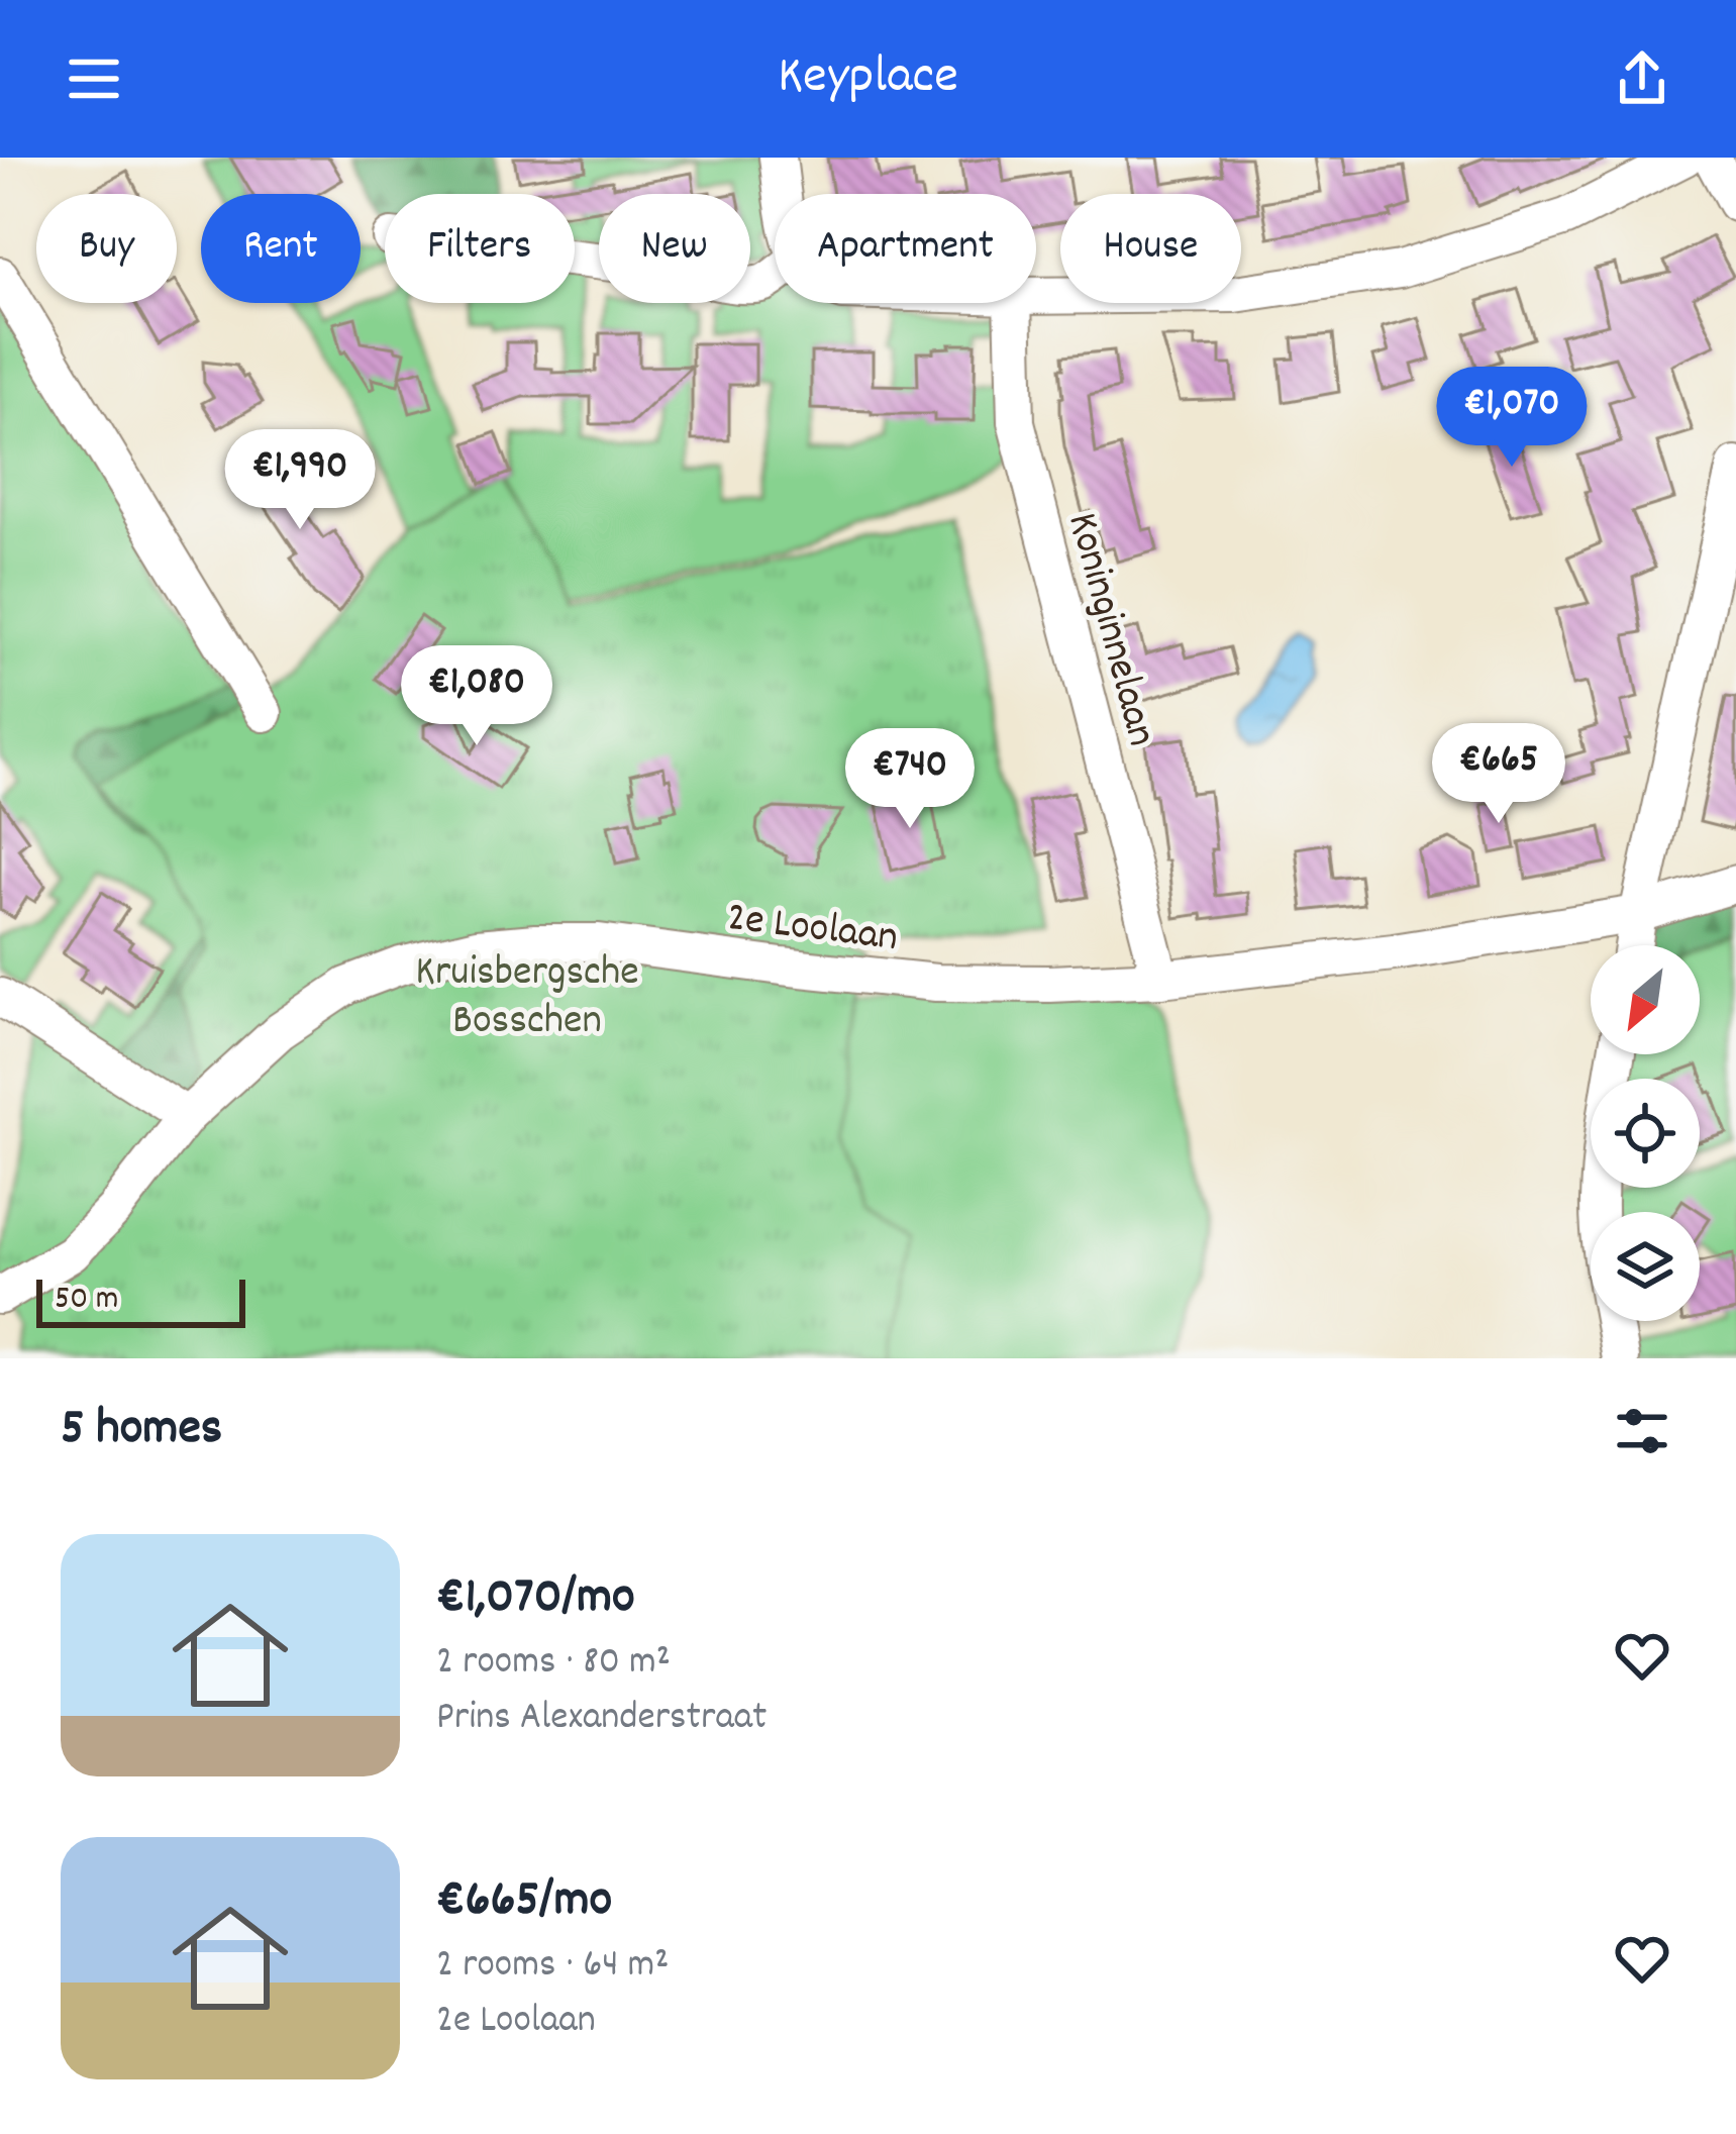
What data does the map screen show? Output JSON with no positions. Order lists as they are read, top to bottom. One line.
{"streets":{"street":["Koninginnelaan","2e Loolaan"]},"crossings":[["Koninginnelaan","2e Loolaan"]],"parks":["Kruisbergsche Bosschen"],"scale_bar":"50 m","north":"bottom left","page":{"header":"Keyplace","chip":["Buy","Rent","Filters","New","Apartment","House"],"price":["€1,070","€1,990","€1,080","€665","€740"],"scale":"50 m","heading":"5 homes","list":[{"name":"€1,070/mo","note":"2 rooms · 80 m² · Prins Alexanderstraat"},{"name":"€665/mo","note":"2 rooms · 64 m² · 2e Loolaan"}]}}
